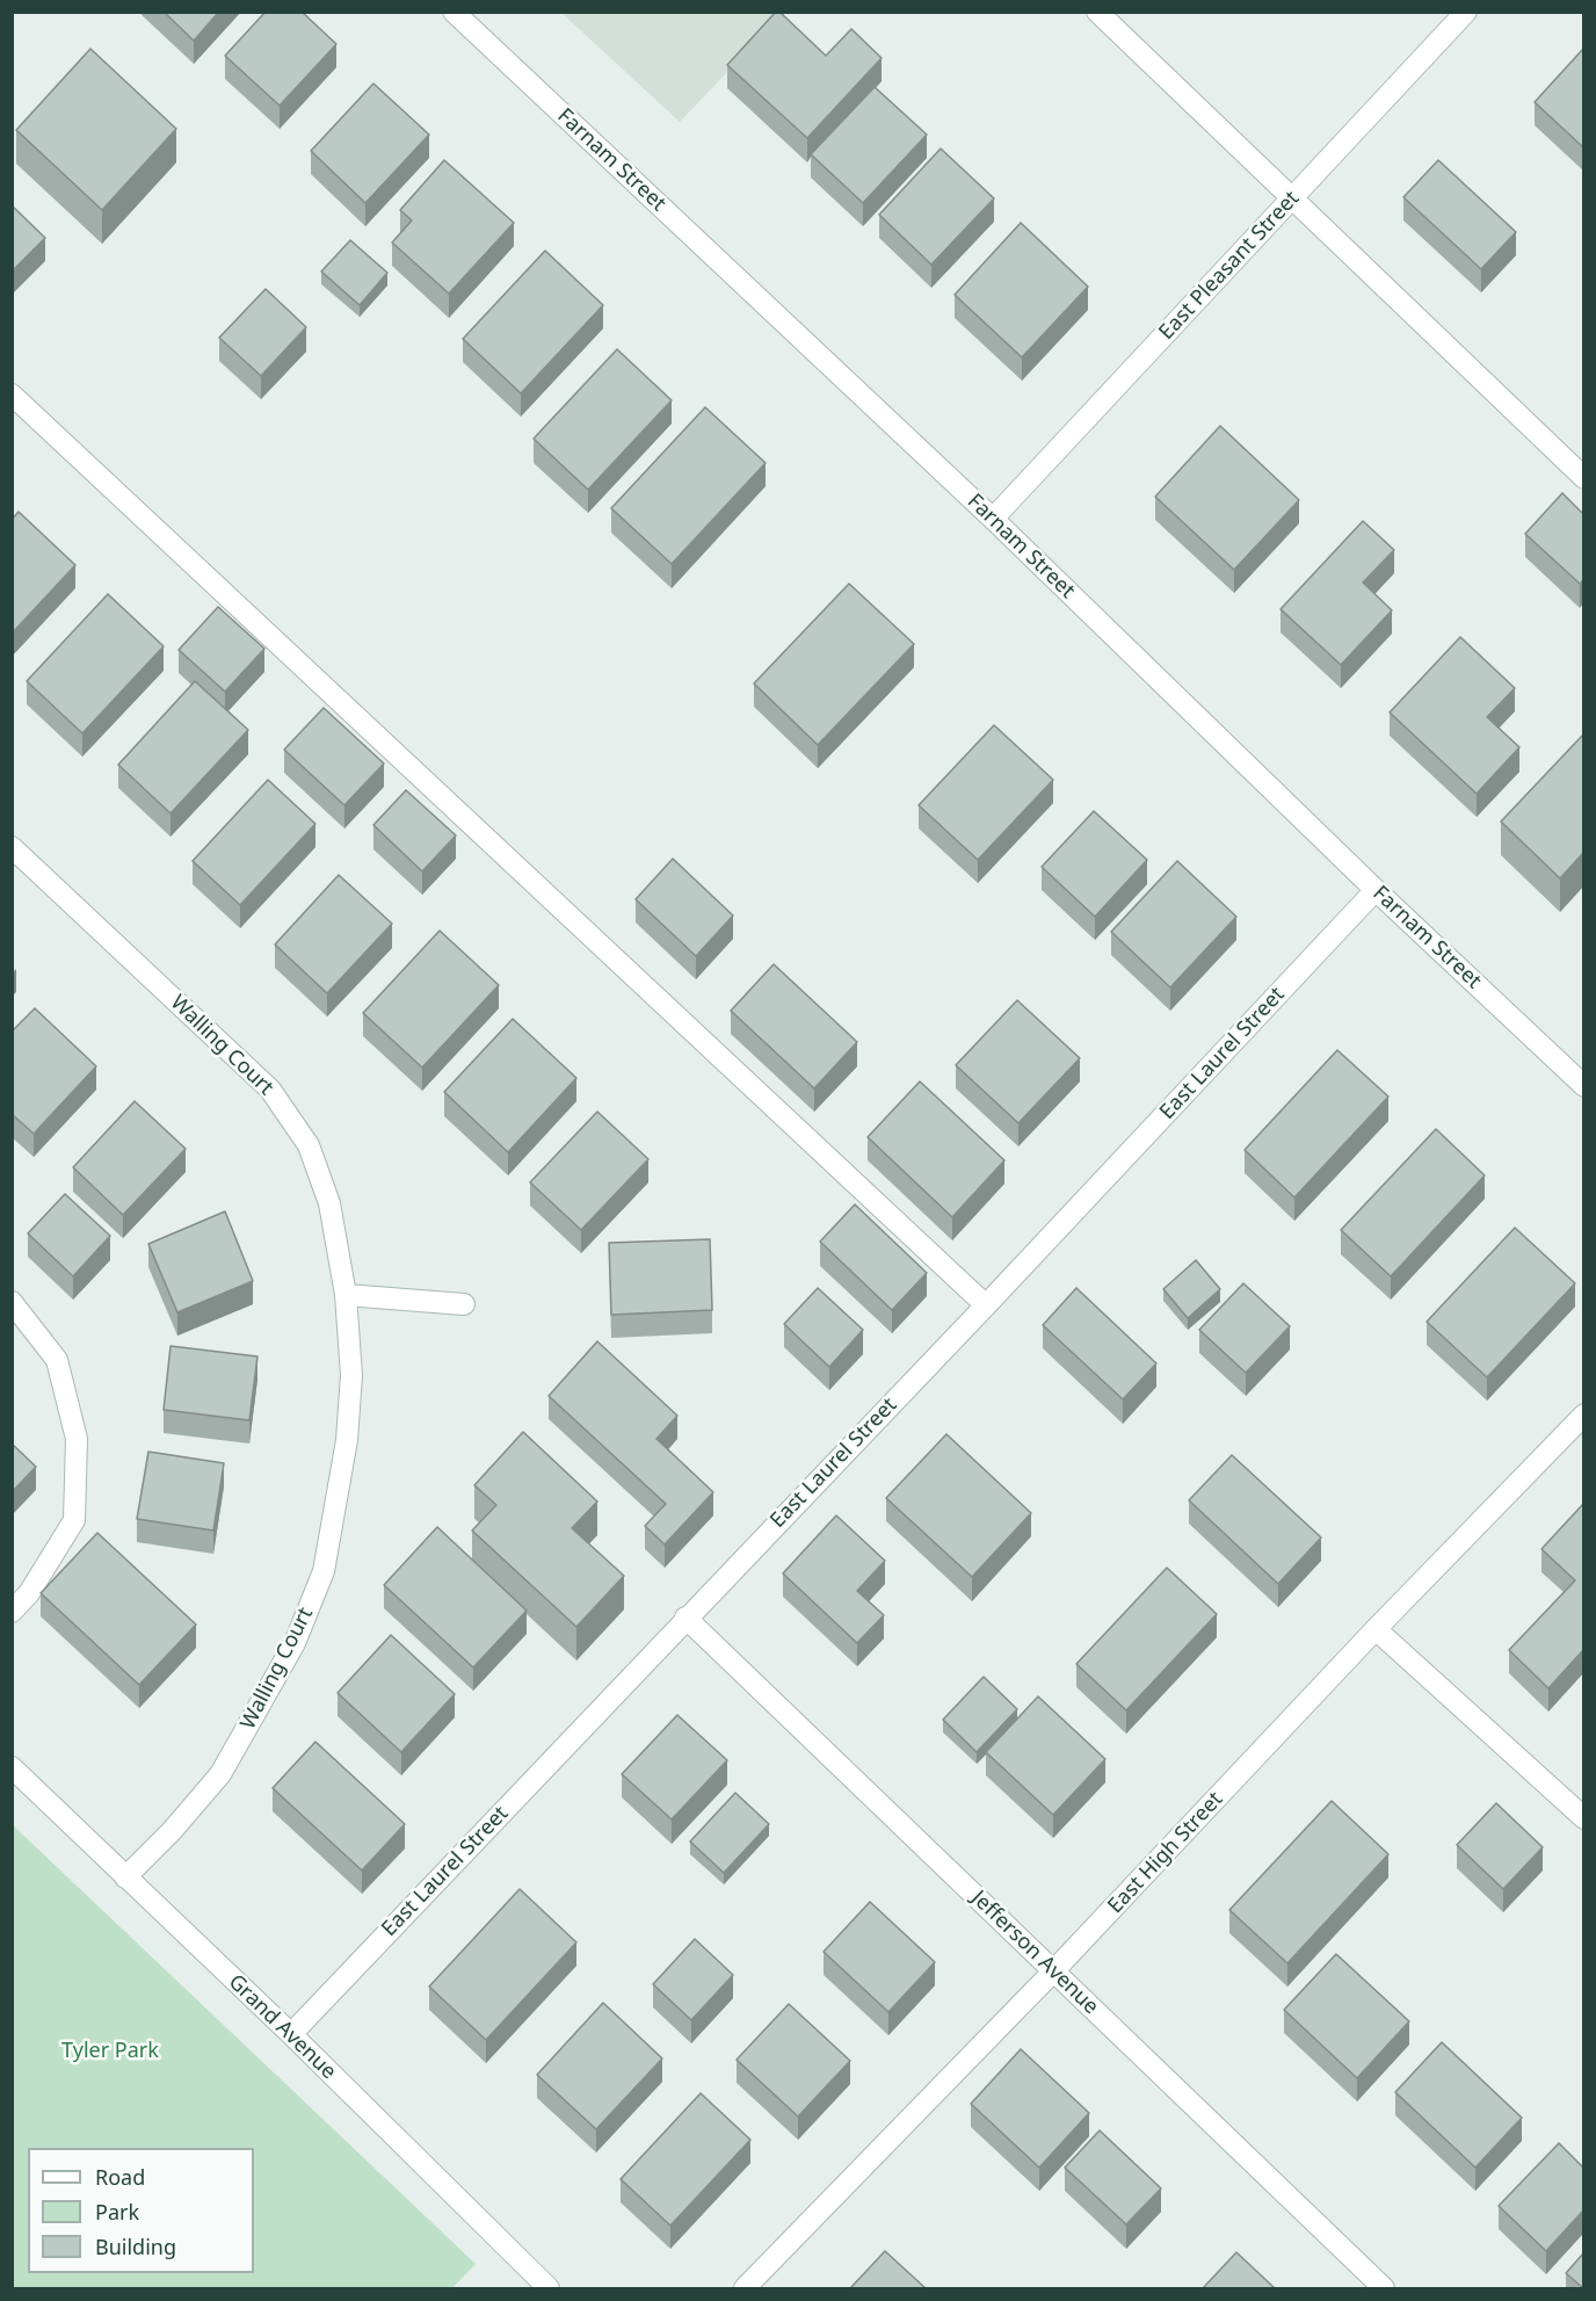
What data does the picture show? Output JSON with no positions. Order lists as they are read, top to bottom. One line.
{"streets":{"street":["Farnam Street","East Pleasant Street","Walling Court","East Laurel Street","East High Street","Jefferson Avenue","Grand Avenue"]},"crossings":[["Farnam Street","East Pleasant Street"],["Farnam Street","East Laurel Street"],["Walling Court","Grand Avenue"],["East Laurel Street","Jefferson Avenue"],["East Laurel Street","Grand Avenue"],["East High Street","Jefferson Avenue"]],"parks":["Tyler Park"],"legend":["Road","Park","Building"]}
